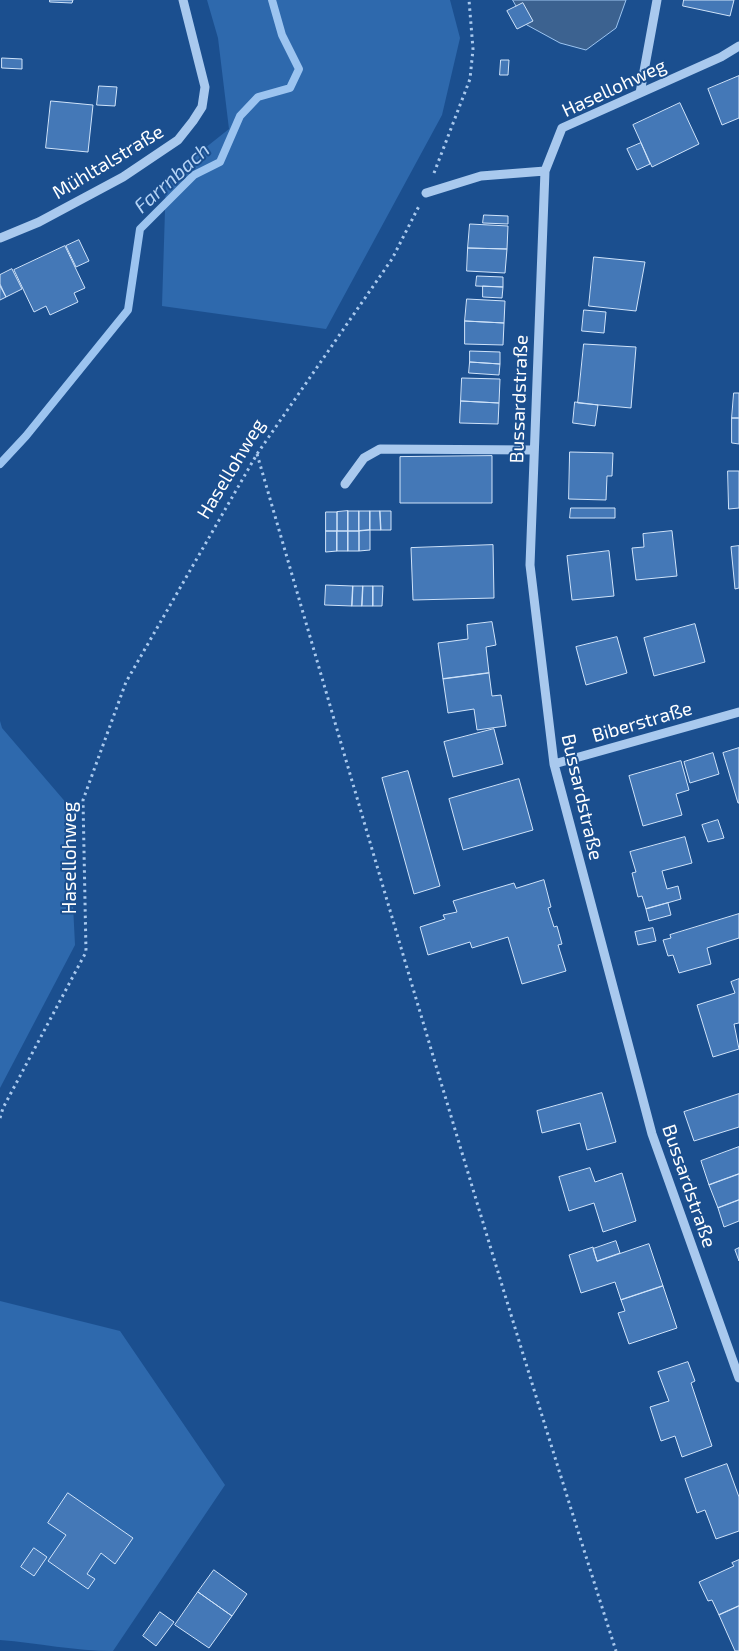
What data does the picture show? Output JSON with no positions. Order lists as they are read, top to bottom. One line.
{"streets":{"street":["Hasellohweg","Mühltalstraße","Bussardstraße","Biberstraße"]},"crossings":[["Hasellohweg","Bussardstraße"],["Bussardstraße","Biberstraße"]],"water":["Farrnbach"]}
